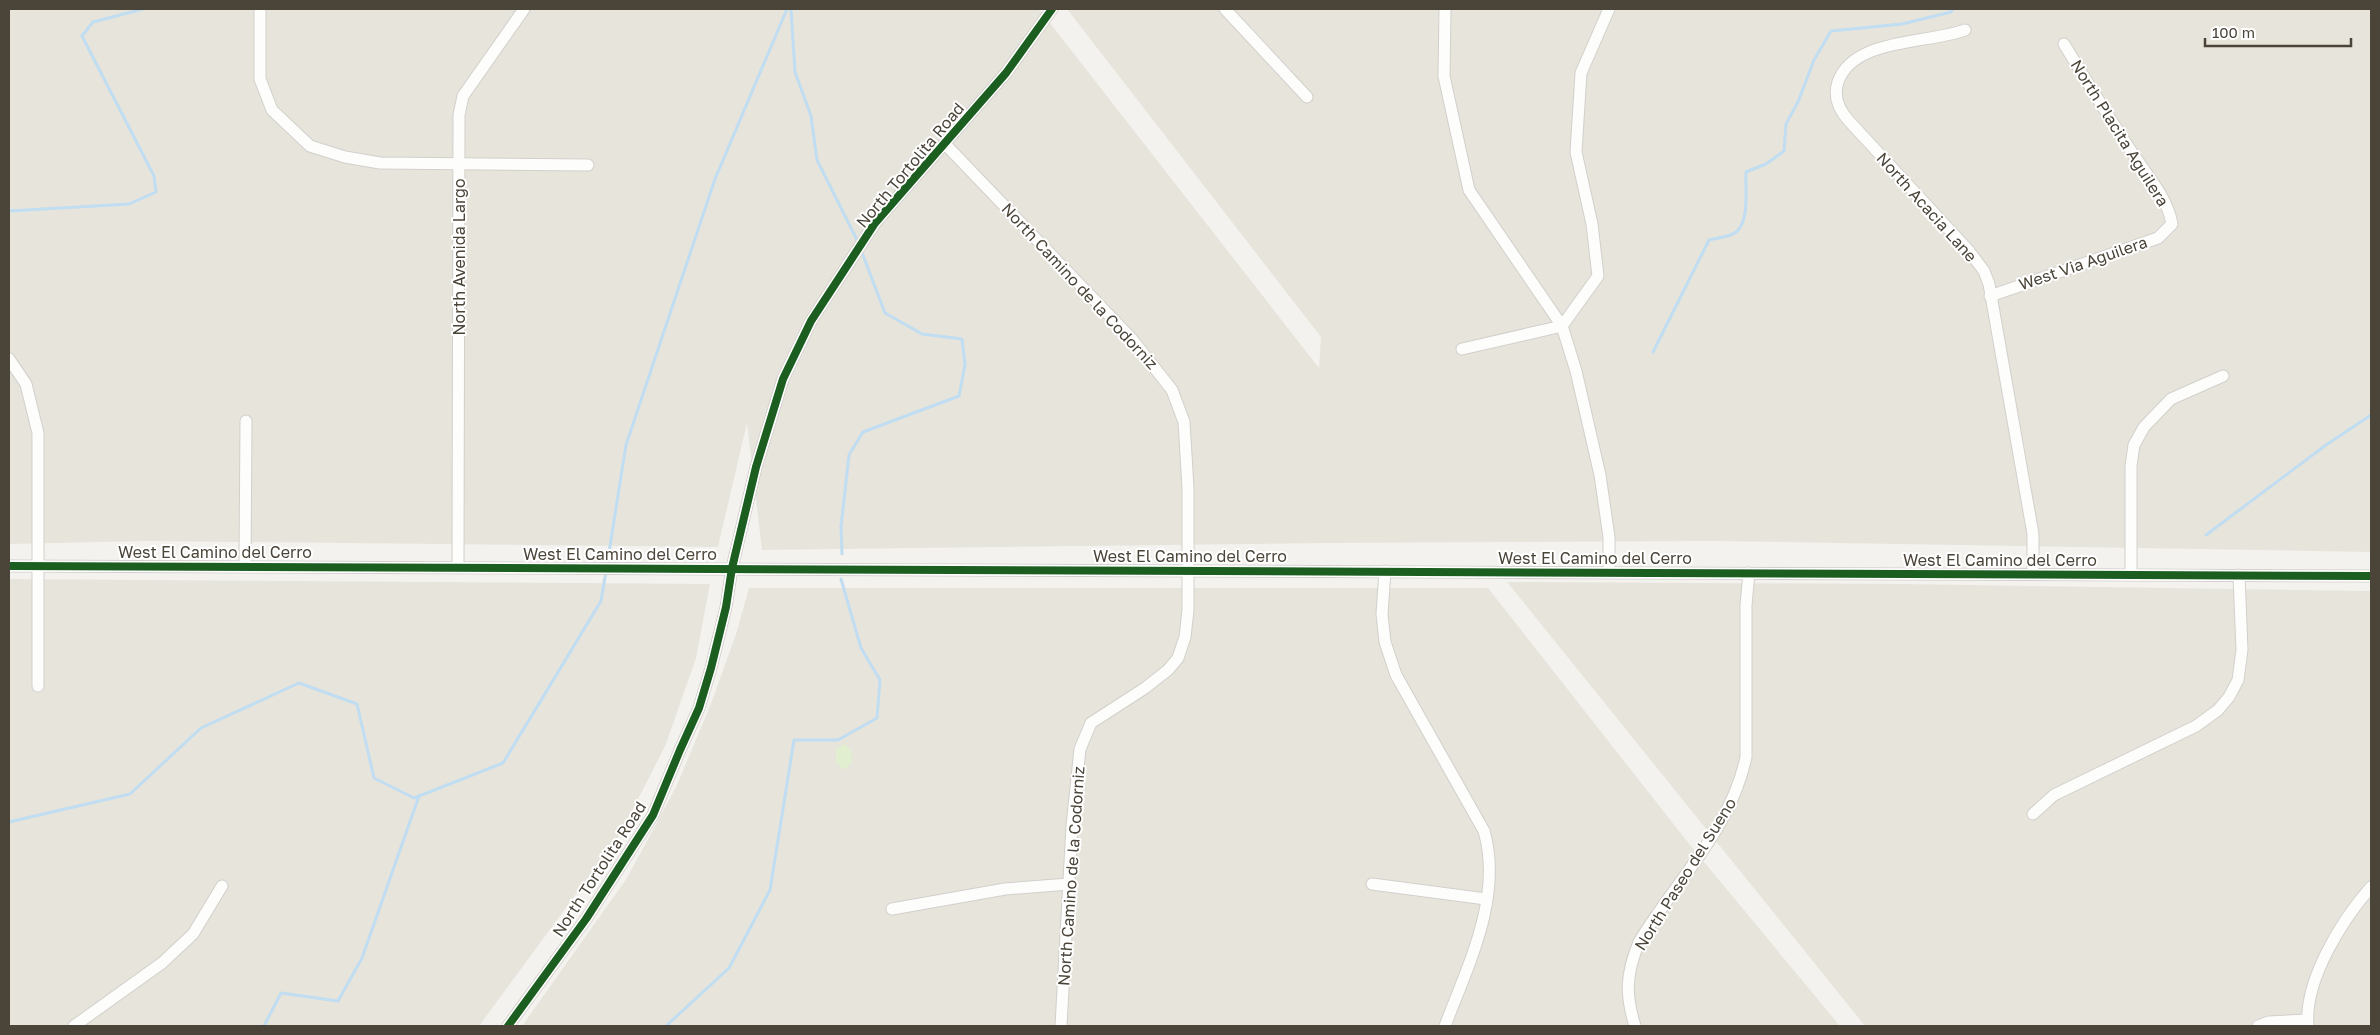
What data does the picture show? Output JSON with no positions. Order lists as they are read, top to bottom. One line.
{"streets":{"street":["North Placita Aguilera","North Tortolita Road","North Acacia Lane","North Avenida Largo","West Via Aguilera","North Camino de la Codorniz","West El Camino del Cerro","North Paseo del Sueno"]},"crossings":[["North Placita Aguilera","West Via Aguilera"],["North Tortolita Road","North Camino de la Codorniz"],["North Tortolita Road","West El Camino del Cerro"],["North Acacia Lane","West Via Aguilera"],["North Acacia Lane","West El Camino del Cerro"],["North Avenida Largo","West El Camino del Cerro"],["North Camino de la Codorniz","West El Camino del Cerro"],["West El Camino del Cerro","North Paseo del Sueno"]],"scale_bar":"100 m"}
